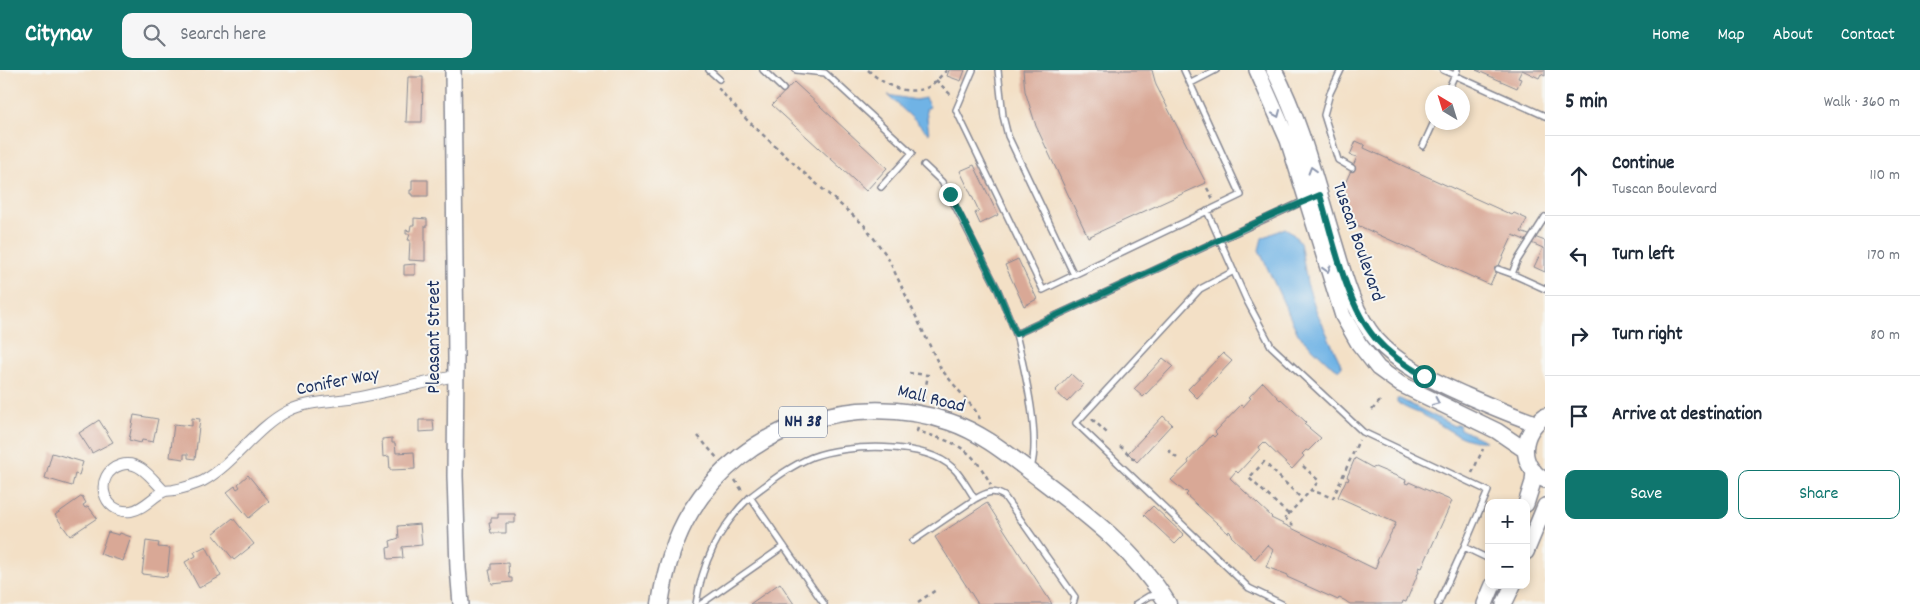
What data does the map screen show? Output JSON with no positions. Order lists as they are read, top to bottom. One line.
{"streets":{"main road":["Tuscan Boulevard","Pleasant Street","Mall Road","NH 38"],"street":["Conifer Way"]},"crossings":[["Pleasant Street","Conifer Way"]],"north":"top left","page":{"header":"Citynav","search":"Search here","nav":["Home","Map","About","Contact"],"heading":["5 min","Walk · 360 m"],"list":[["Continue","Tuscan Boulevard","110 m"],["Turn left","170 m"],["Turn right","80 m"],"Arrive at destination"],"buttons":["Save","Share"],"map_buttons":["+","−"]}}
